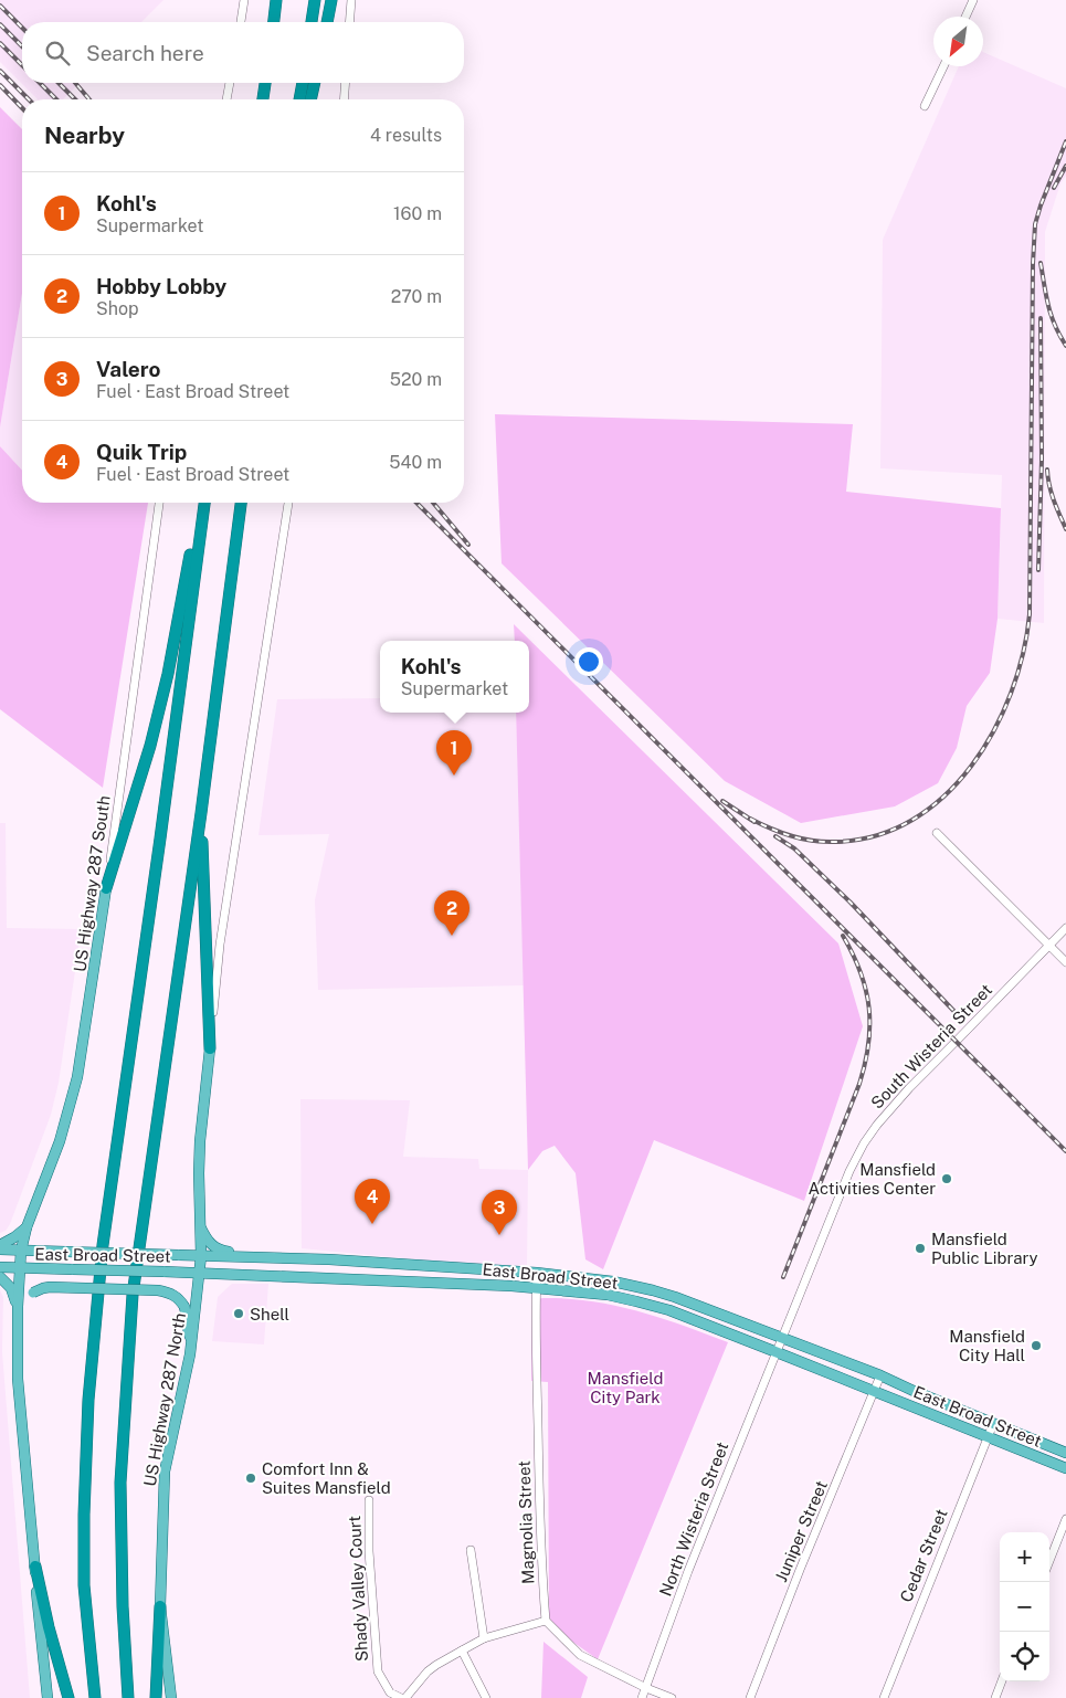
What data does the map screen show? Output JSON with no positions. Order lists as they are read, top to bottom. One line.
{"streets":{"main road":["US Highway 287 South","East Broad Street","US Highway 287 North"],"street":["South Wisteria Street","North Wisteria Street","Magnolia Street","Juniper Street","Cedar Street","Shady Valley Court"]},"crossings":[["US Highway 287 South","East Broad Street"],["South Wisteria Street","East Broad Street"],["South Wisteria Street","North Wisteria Street"],["East Broad Street","US Highway 287 North"],["East Broad Street","North Wisteria Street"],["East Broad Street","Magnolia Street"],["East Broad Street","Juniper Street"],["East Broad Street","Cedar Street"]],"parks":["Mansfield City Park"],"places":["Mansfield Activities Center","Mansfield Public Library","Shell","Mansfield City Hall","Comfort Inn & Suites Mansfield"],"north":"bottom left","page":{"search":"Search here","heading":["Nearby","4 results"],"list":[{"mark":"1","name":"Kohl's","note":"Supermarket","value":"160 m"},{"mark":"2","name":"Hobby Lobby","note":"Shop","value":"270 m"},{"mark":"3","name":"Valero","note":"Fuel · East Broad Street","value":"520 m"},{"mark":"4","name":"Quik Trip","note":"Fuel · East Broad Street","value":"540 m"}],"popup":["Kohl's","Supermarket"],"pins":["1","2","4","3"],"map_buttons":["+","−"]}}
